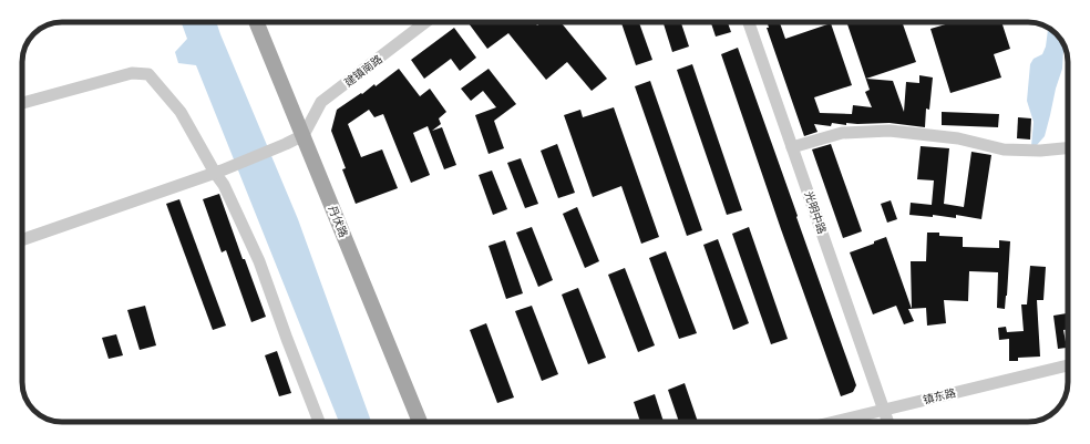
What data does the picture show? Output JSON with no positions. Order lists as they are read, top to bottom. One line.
{"streets":{"main road":["丹伏路"],"street":["建镇南路","光明中路","镇东路"]},"crossings":[["建镇南路","丹伏路"],["光明中路","镇东路"]]}
